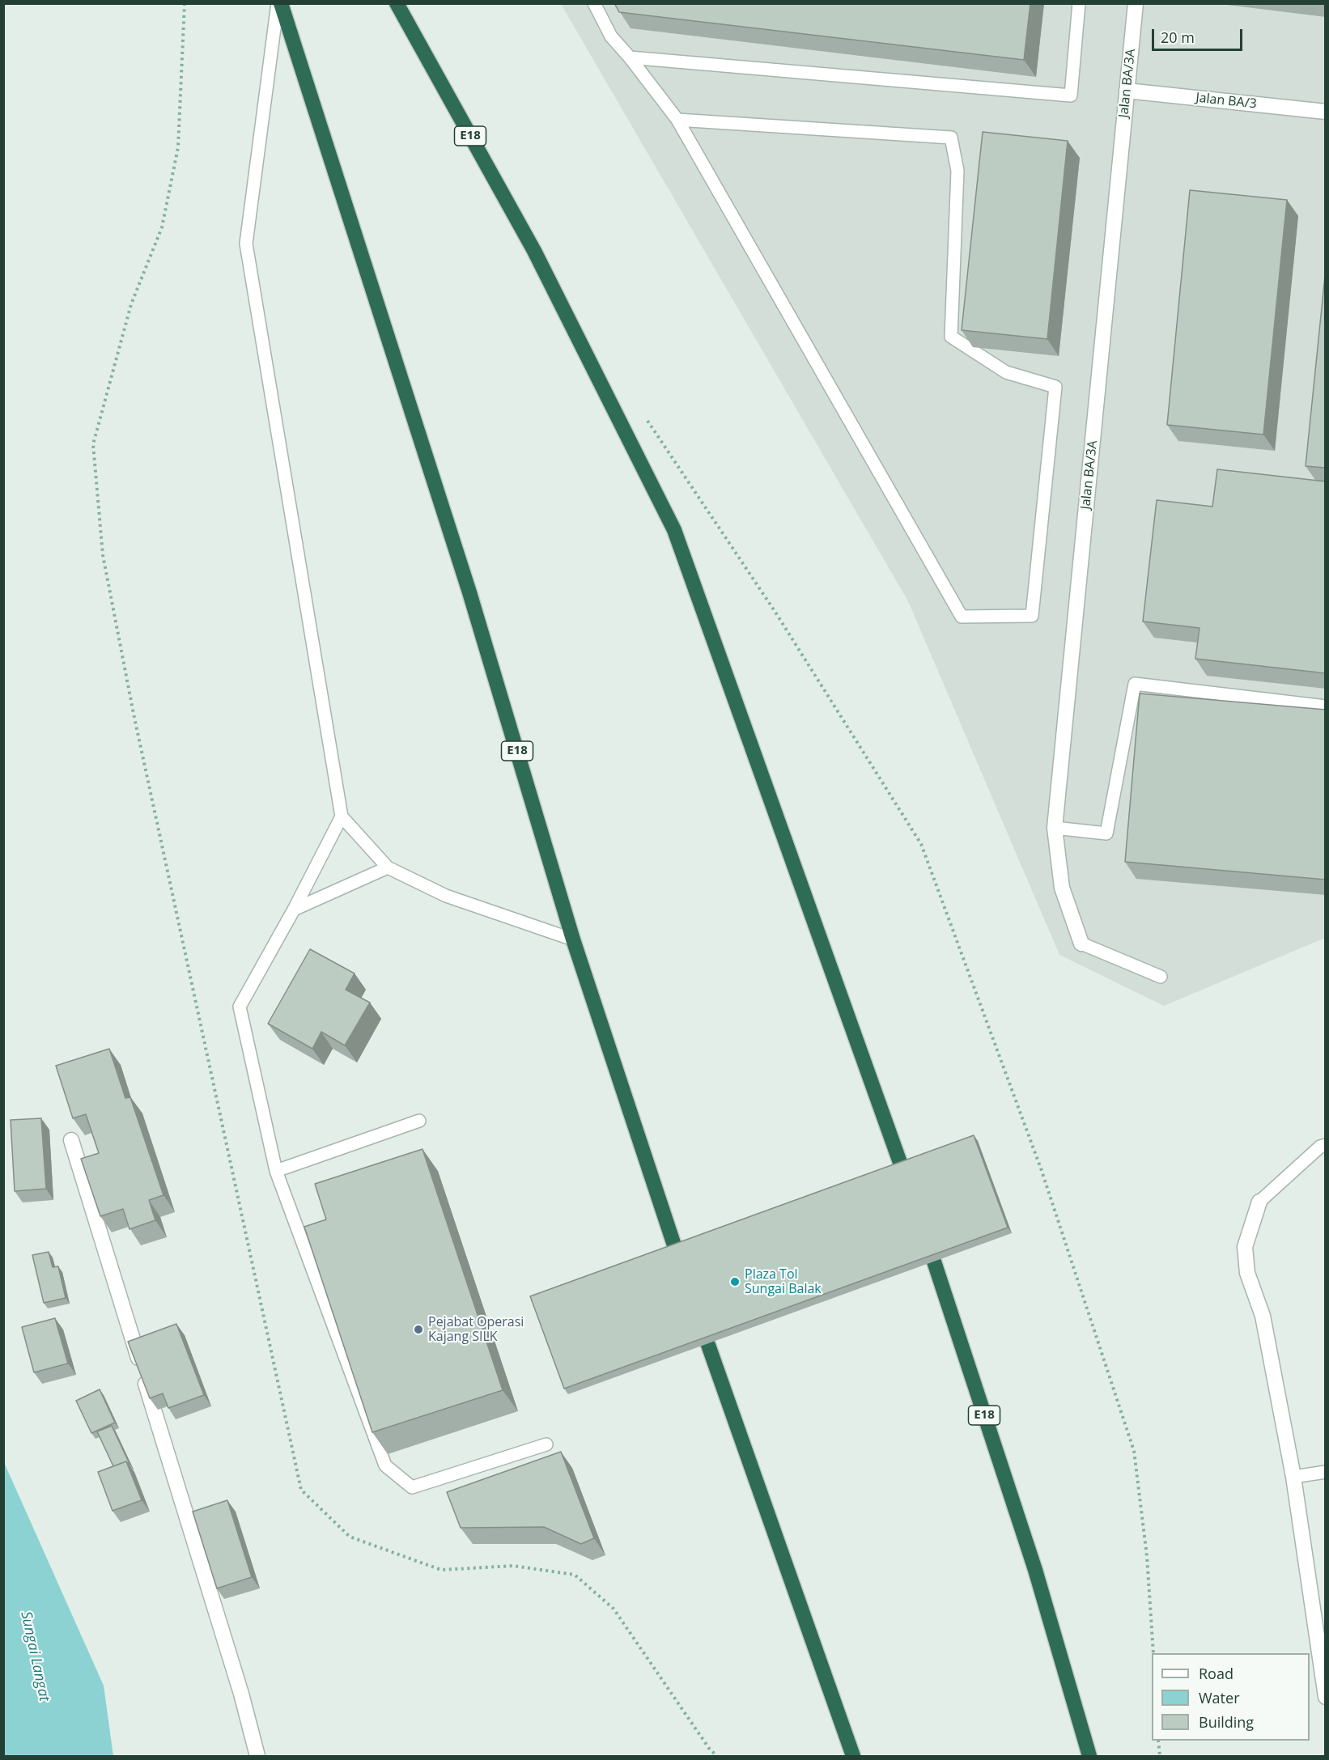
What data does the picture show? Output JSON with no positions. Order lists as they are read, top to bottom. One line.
{"streets":{"highway":["E18"],"street":["Jalan BA/3A","Jalan BA/3"]},"crossings":[["Jalan BA/3A","Jalan BA/3"]],"water":["Sungai Langat"],"places":["Plaza Tol Sungai Balak","Pejabat Operasi Kajang SILK"],"legend":["Road","Water","Building"],"scale_bar":"20 m"}
